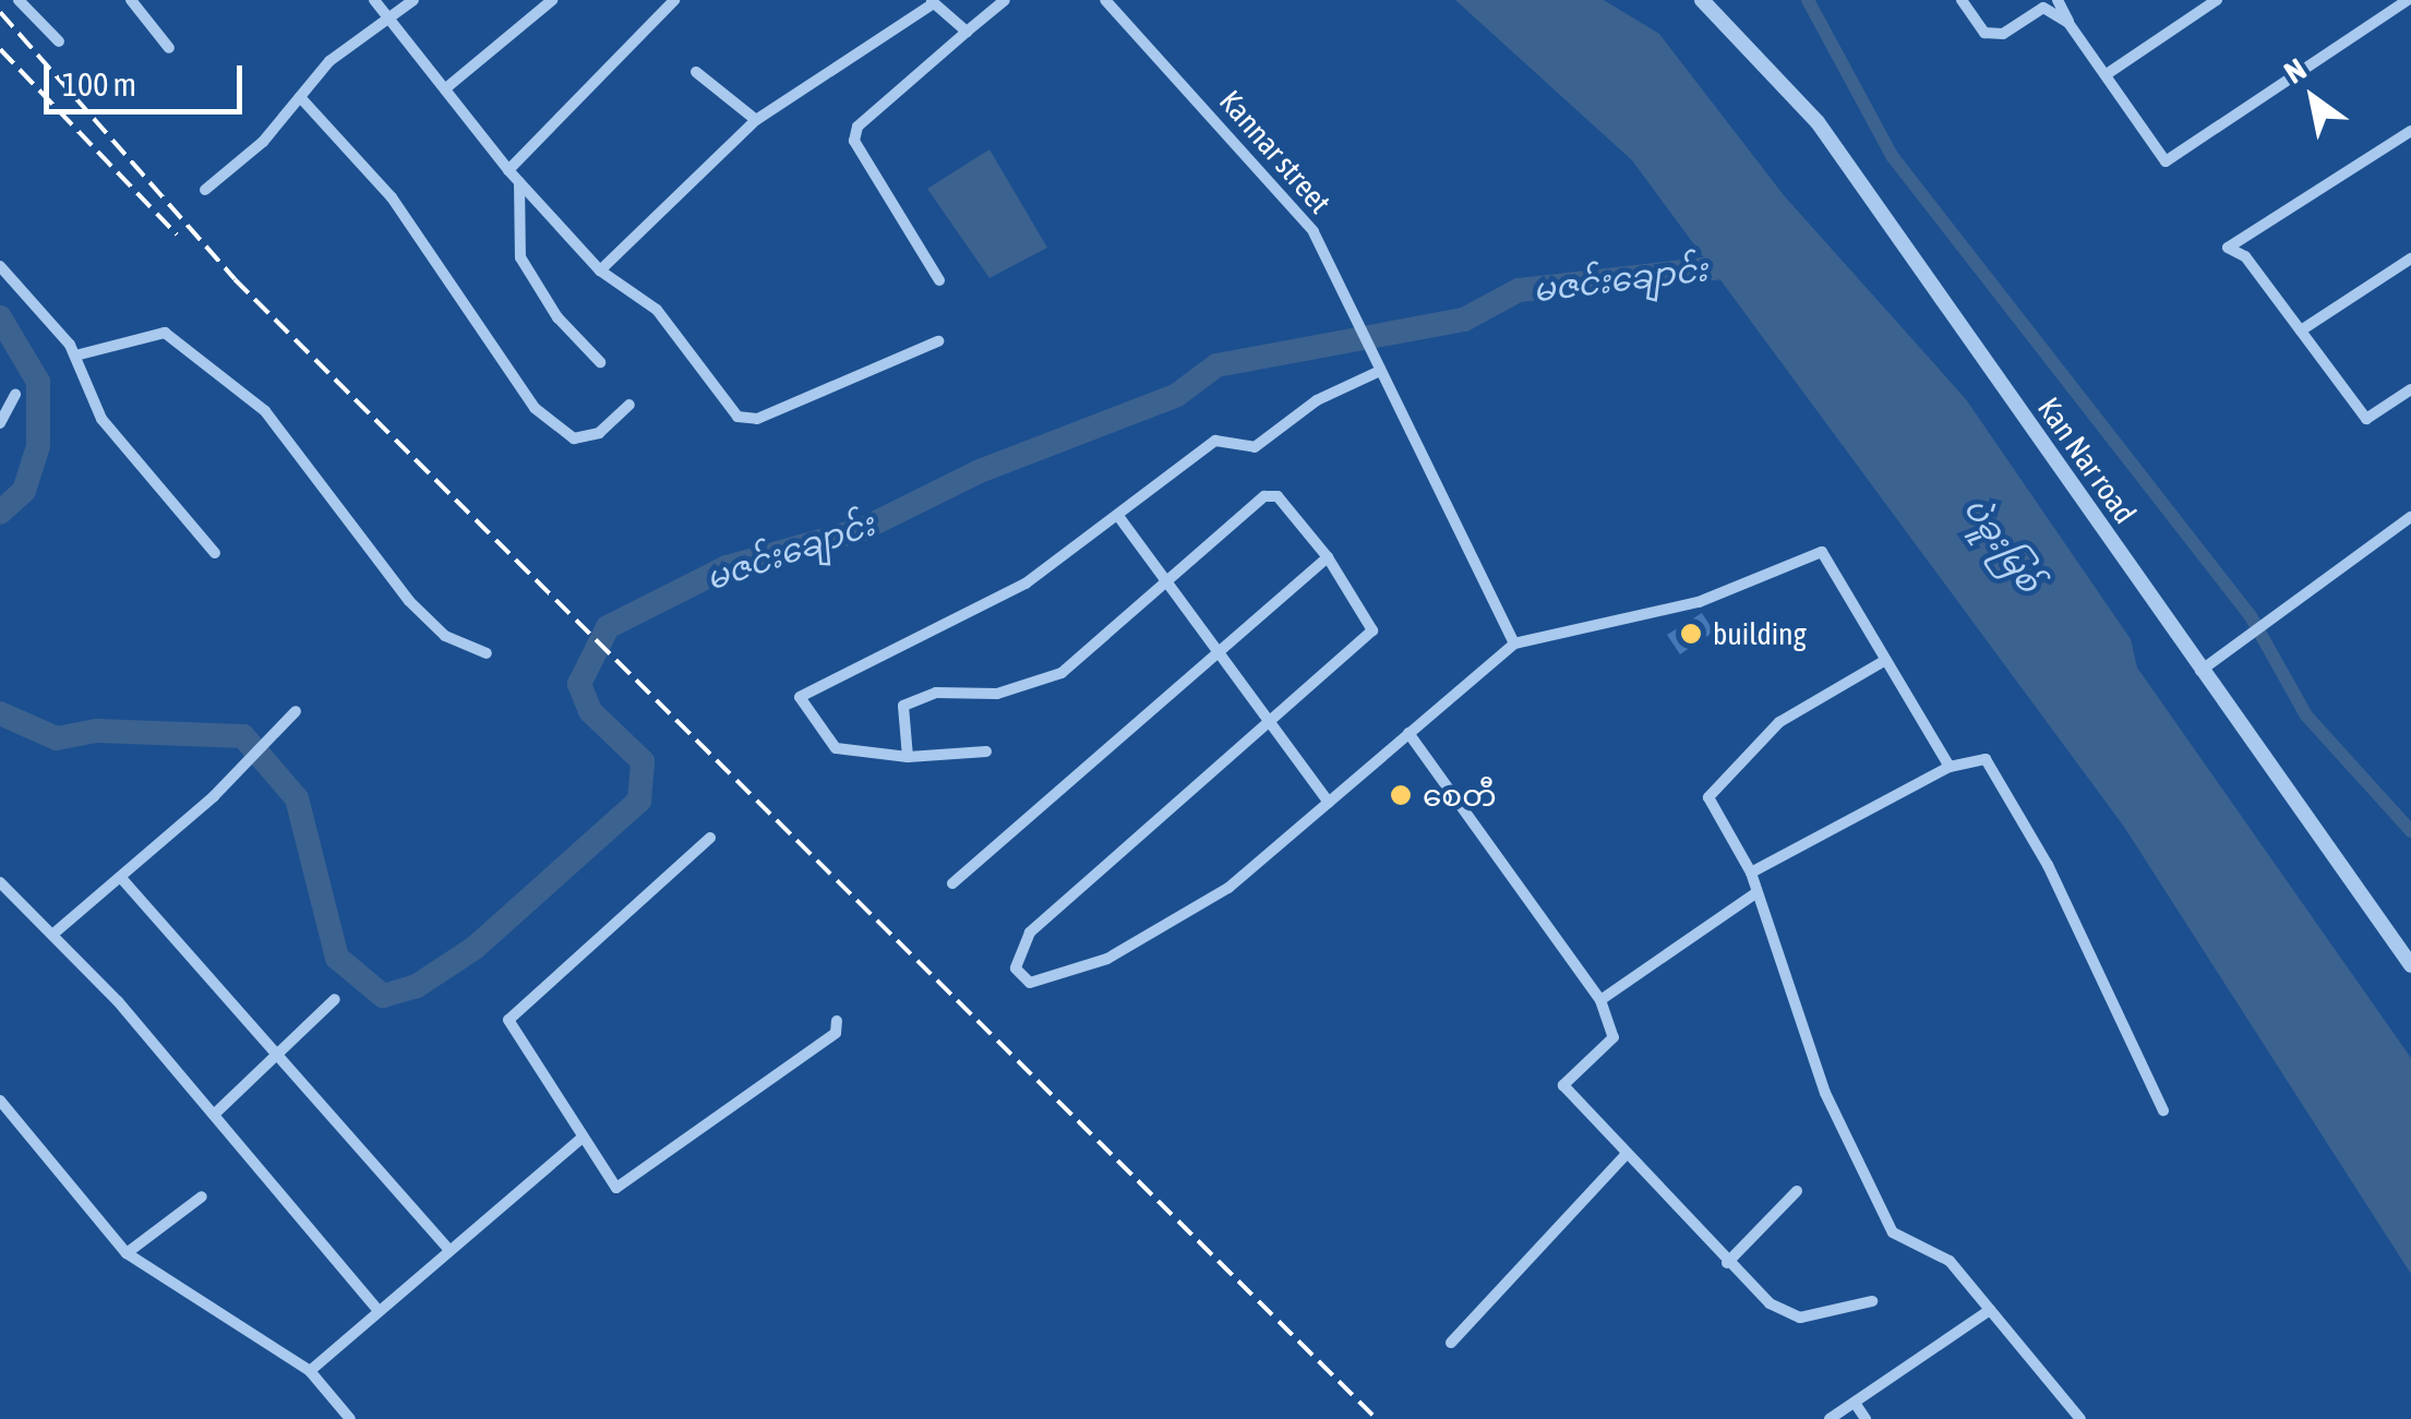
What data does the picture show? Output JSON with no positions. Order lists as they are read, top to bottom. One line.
{"streets":{"street":["Kannar street","Kan Nar road"]},"water":["မဇင်းချောင်း","ပဲခူးမြစ်"],"places":["building","စေတီ"],"scale_bar":"100 m","north":"top left"}
